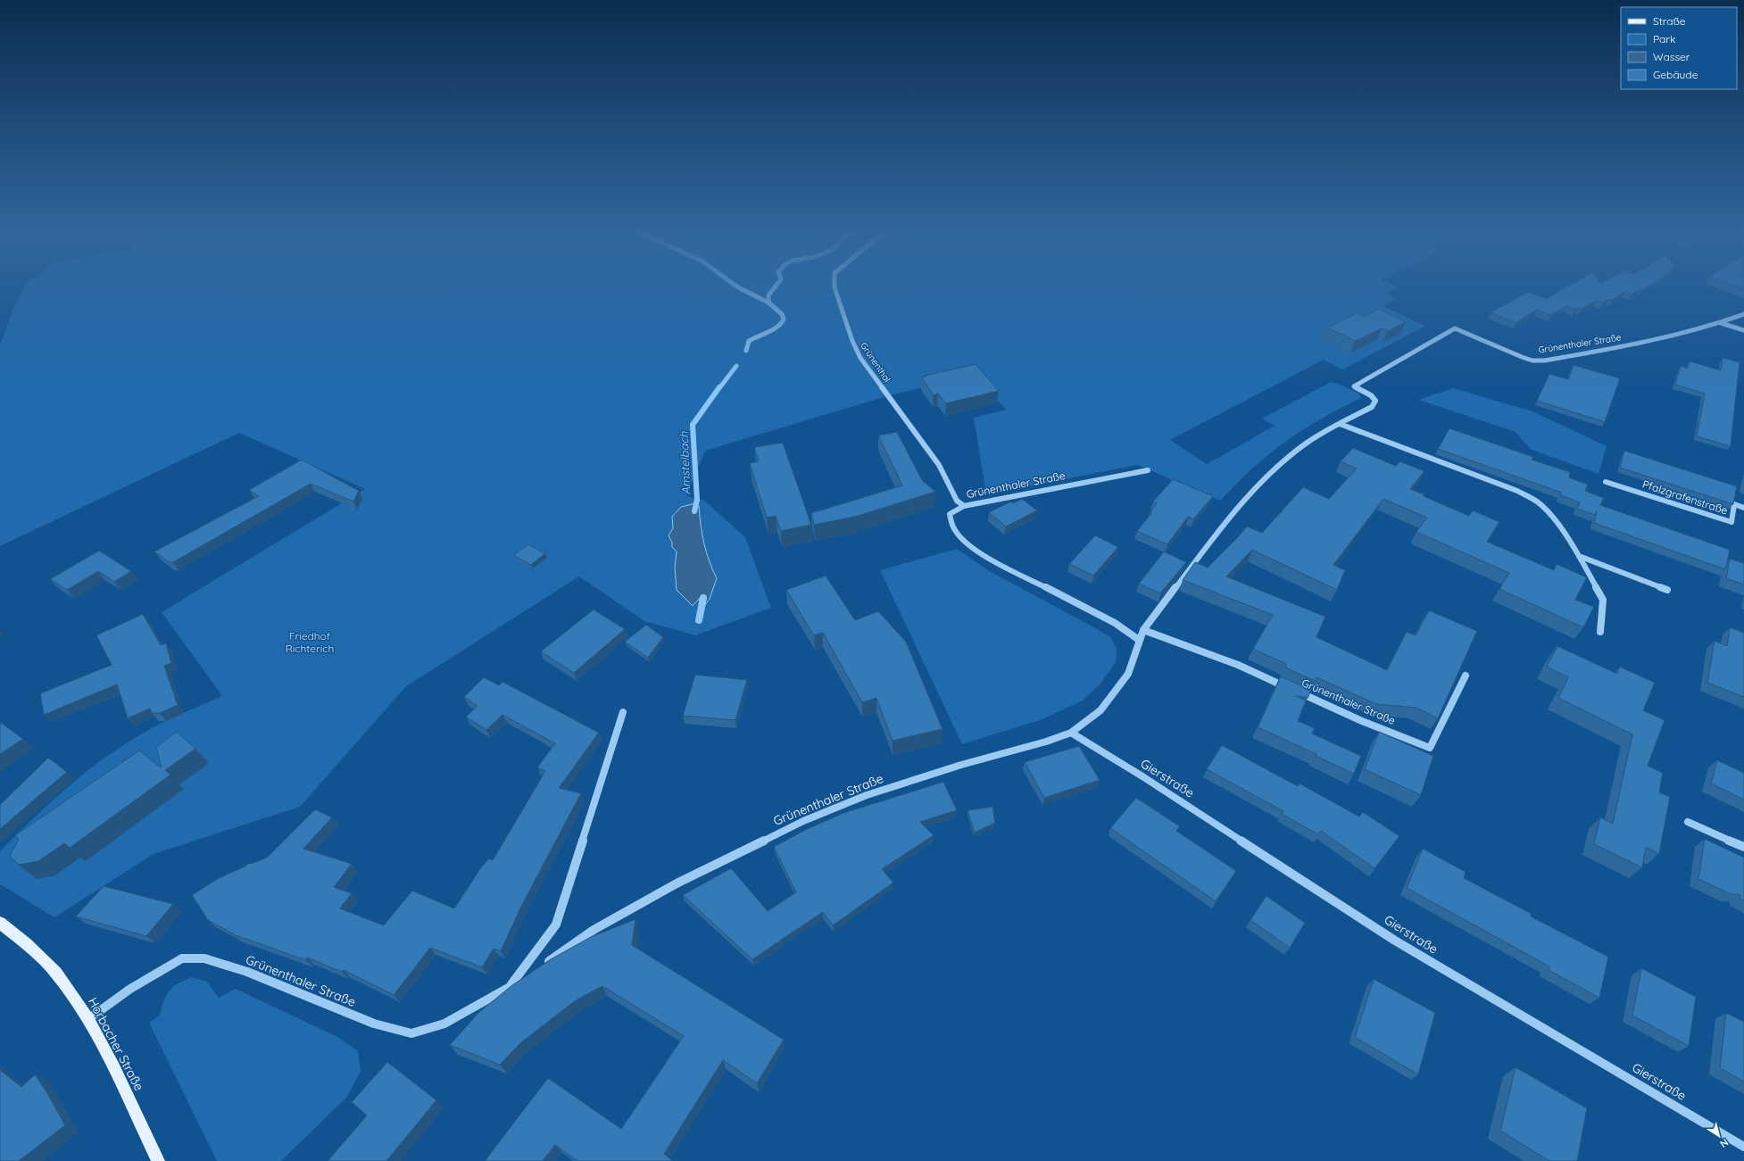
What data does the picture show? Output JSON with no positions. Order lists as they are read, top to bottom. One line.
{"streets":{"main road":["Horbacher Straße"],"street":["Grünenthaler Straße","Grünenthal","Pfalzgrafenstraße","Gierstraße"]},"crossings":[["Grünenthaler Straße","Grünenthal"],["Grünenthaler Straße","Gierstraße"],["Grünenthaler Straße","Horbacher Straße"]],"water":["Amstelbach"],"parks":["Friedhof Richterich"],"legend":["Straße","Park","Wasser","Gebäude"],"north":"bottom right"}
